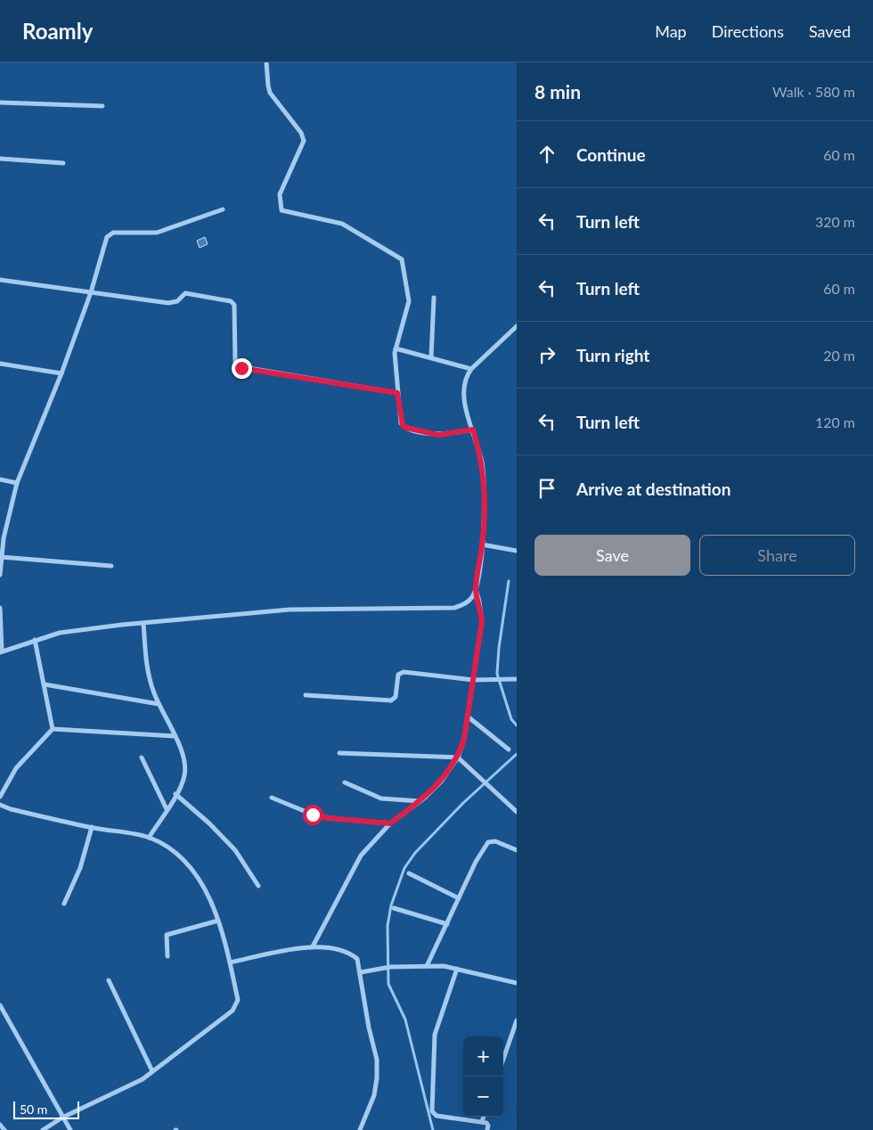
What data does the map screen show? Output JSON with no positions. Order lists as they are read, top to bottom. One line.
{"scale_bar":"50 m","page":{"header":"Roamly","nav":["Map","Directions","Saved"],"heading":["8 min","Walk · 580 m"],"list":[["Continue","60 m"],["Turn left","320 m"],["Turn left","60 m"],["Turn right","20 m"],["Turn left","120 m"],"Arrive at destination"],"buttons":["Save","Share"],"map_buttons":["+","−"],"scale":"50 m"}}
